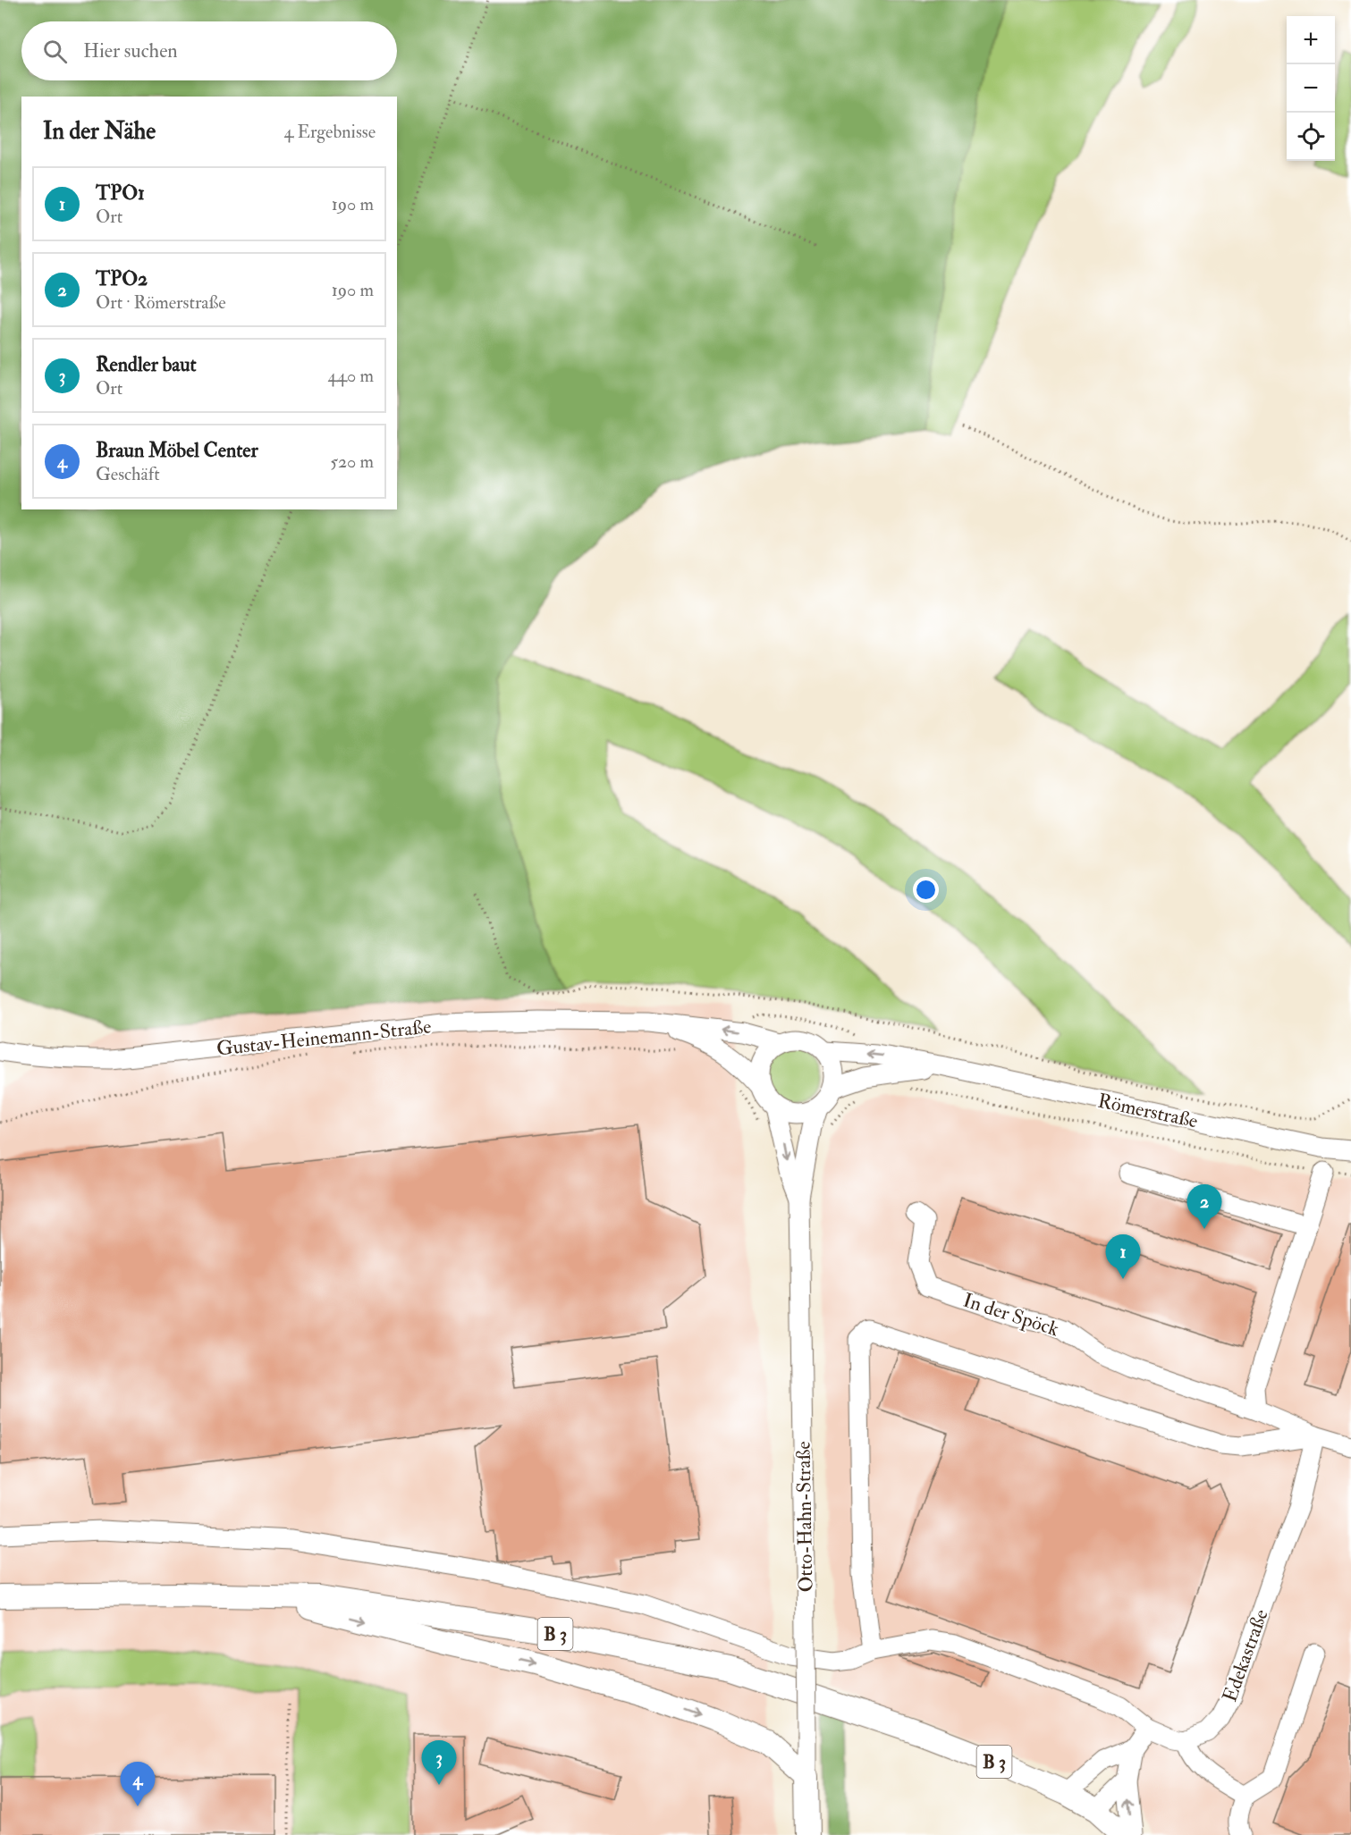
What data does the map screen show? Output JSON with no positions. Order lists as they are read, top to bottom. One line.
{"streets":{"main road":["Otto-Hahn-Straße","B 3"],"street":["Gustav-Heinemann-Straße","Römerstraße","In der Spöck","Edekastraße"]},"crossings":[["Gustav-Heinemann-Straße","Römerstraße"],["Gustav-Heinemann-Straße","Otto-Hahn-Straße"],["Römerstraße","Otto-Hahn-Straße"],["In der Spöck","Edekastraße"],["Otto-Hahn-Straße","B 3"]],"page":{"map_buttons":["+","−"],"search":"Hier suchen","heading":["In der Nähe","4 Ergebnisse"],"list":[{"mark":"1","name":"TPO1","note":"Ort","value":"190 m"},{"mark":"2","name":"TPO2","note":"Ort · Römerstraße","value":"190 m"},{"mark":"3","name":"Rendler baut","note":"Ort","value":"440 m"},{"mark":"4","name":"Braun Möbel Center","note":"Geschäft","value":"520 m"}],"pins":["2","1","3","4"]}}
